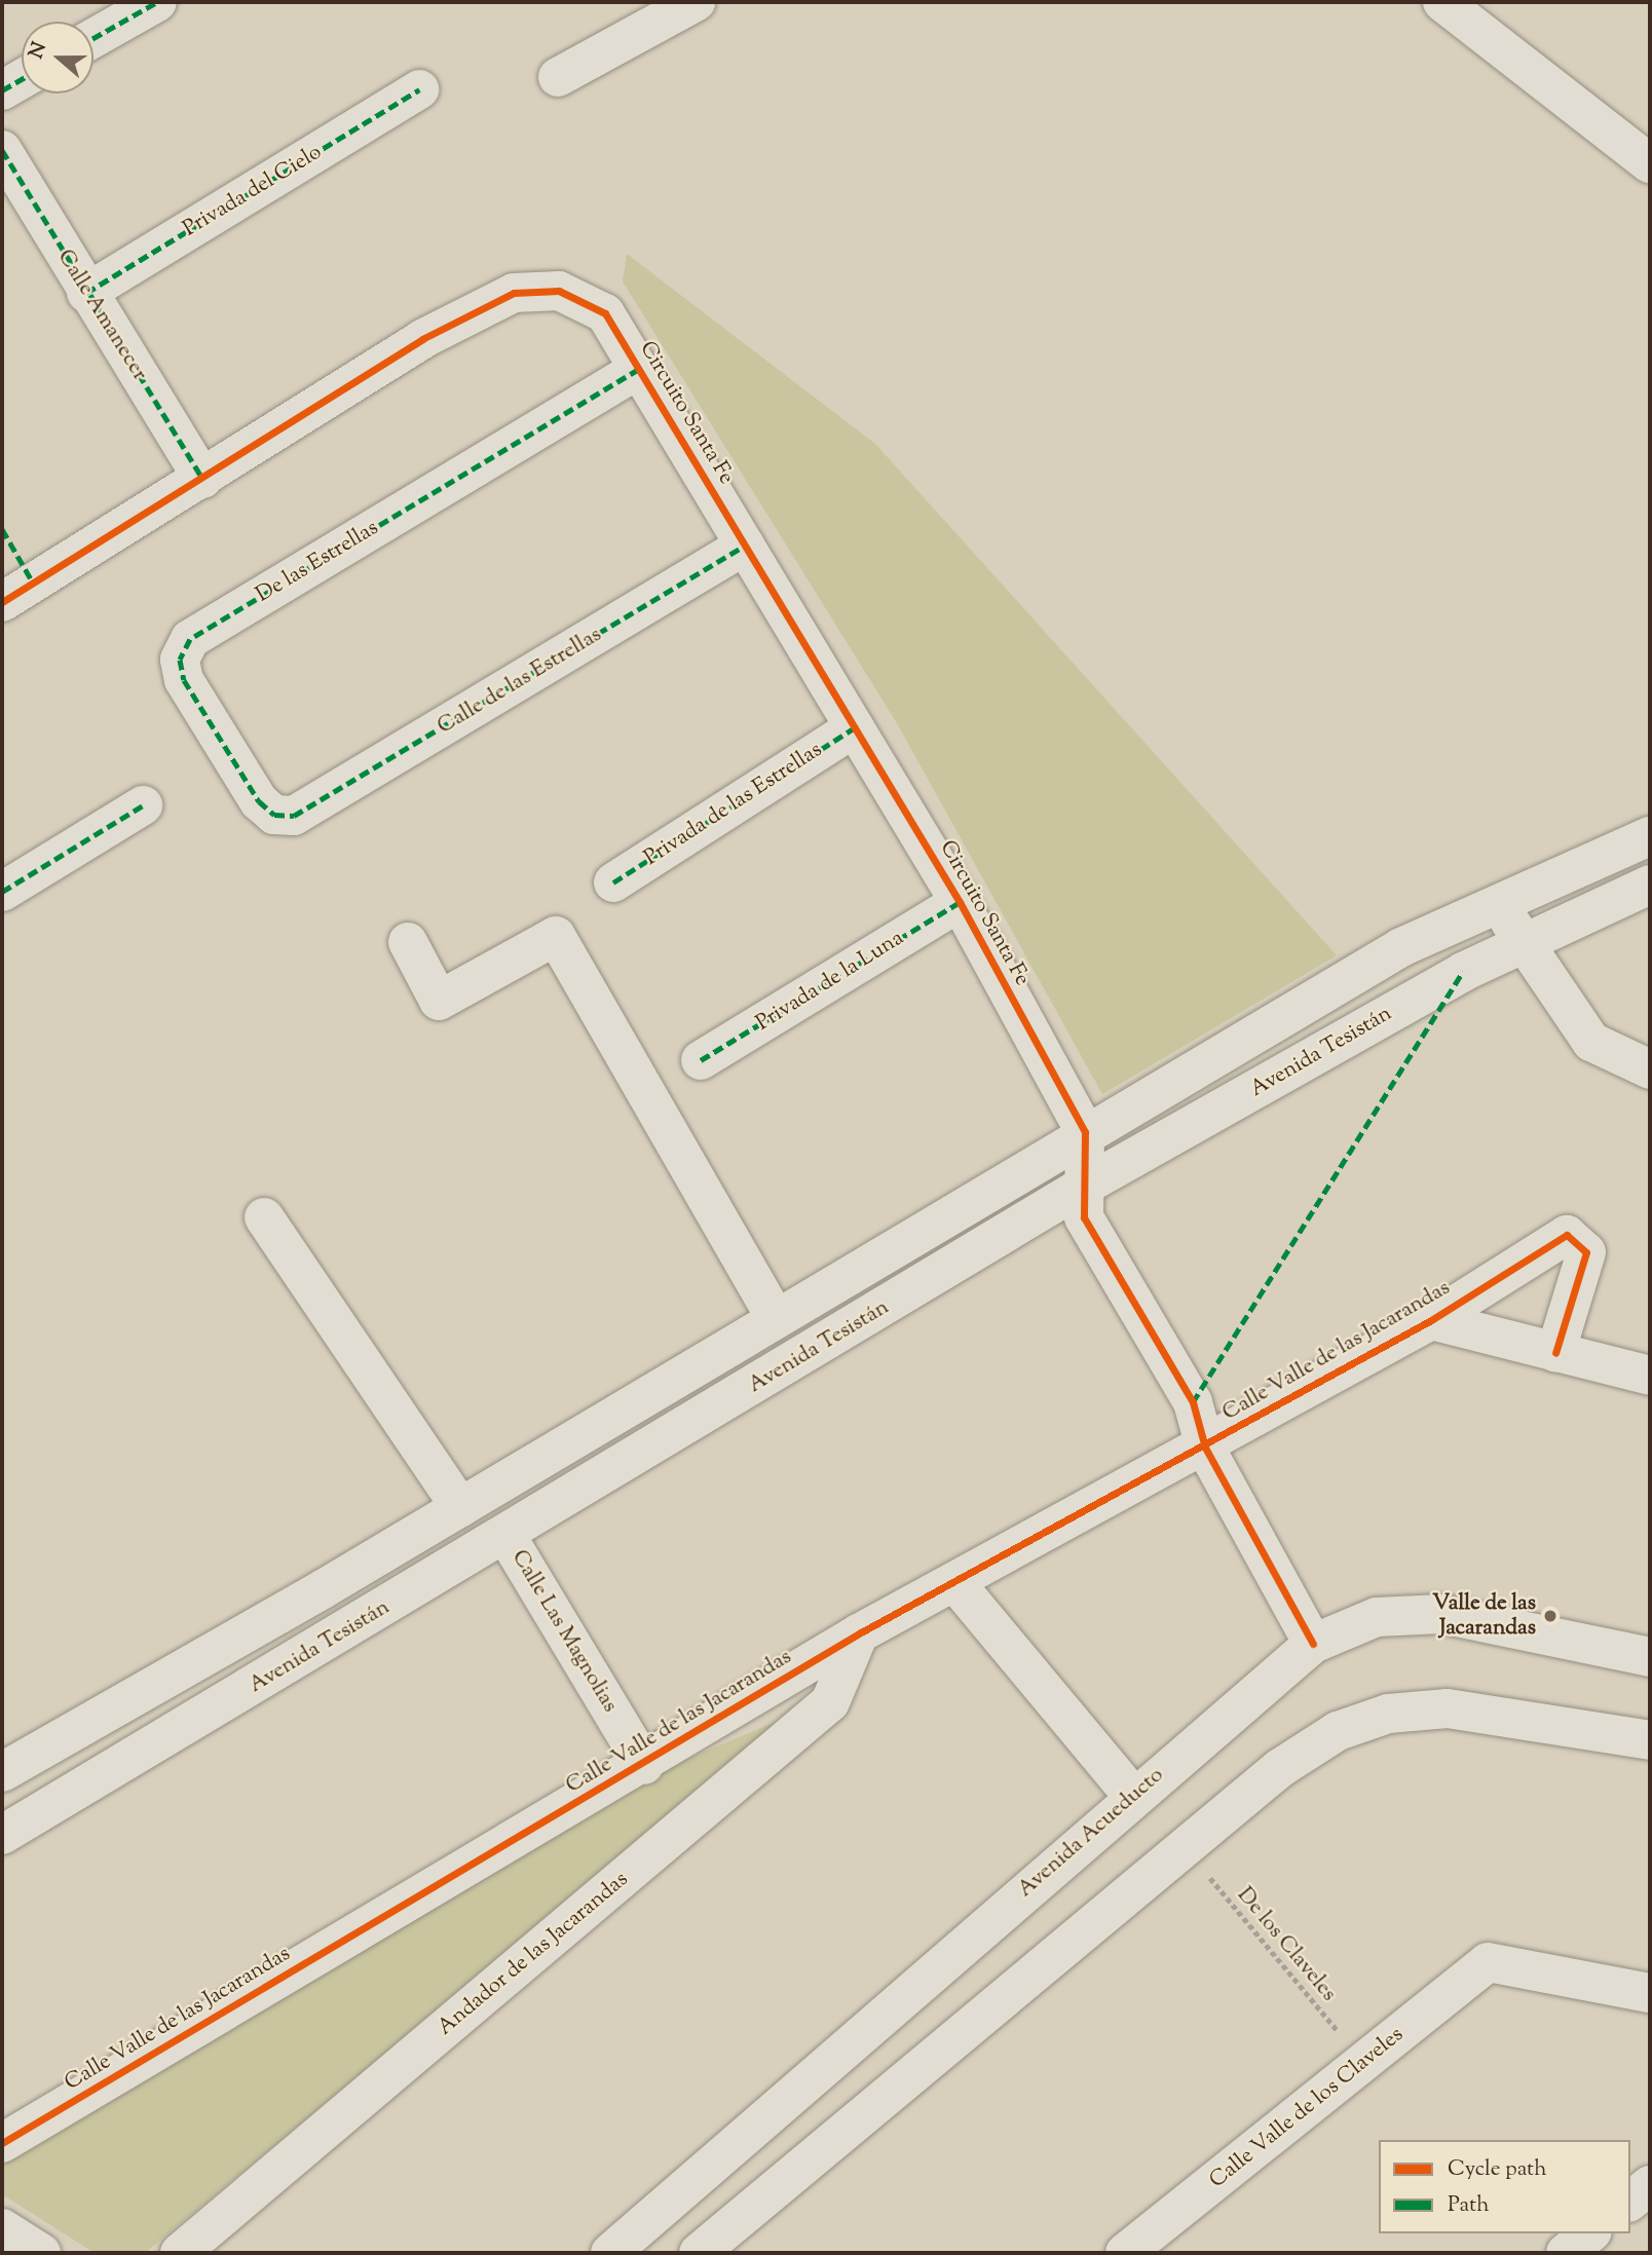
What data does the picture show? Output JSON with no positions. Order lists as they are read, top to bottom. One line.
{"streets":{"street":["Privada del Cielo","Calle Amanecer","Circuito Santa Fe","De las Estrellas","Calle de las Estrellas","Privada de las Estrellas","Privada de la Luna","Avenida Tesistán","Calle Valle de las Jacarandas","Calle Las Magnolias","Avenida Acueducto","Andador de las Jacarandas","Calle Valle de los Claveles"],"path":["De los Claveles"]},"crossings":[["Privada del Cielo","Calle Amanecer"],["Calle Amanecer","Circuito Santa Fe"],["Circuito Santa Fe","De las Estrellas"],["Circuito Santa Fe","Calle de las Estrellas"],["Circuito Santa Fe","Privada de las Estrellas"],["Circuito Santa Fe","Privada de la Luna"],["De las Estrellas","Calle de las Estrellas"],["Avenida Tesistán","Calle Las Magnolias"],["Calle Valle de las Jacarandas","Calle Las Magnolias"],["Calle Valle de las Jacarandas","Andador de las Jacarandas"],["De los Claveles","Calle Valle de los Claveles"]],"places":["Valle de las Jacarandas"],"legend":["Cycle path","Path"],"north":"left"}
